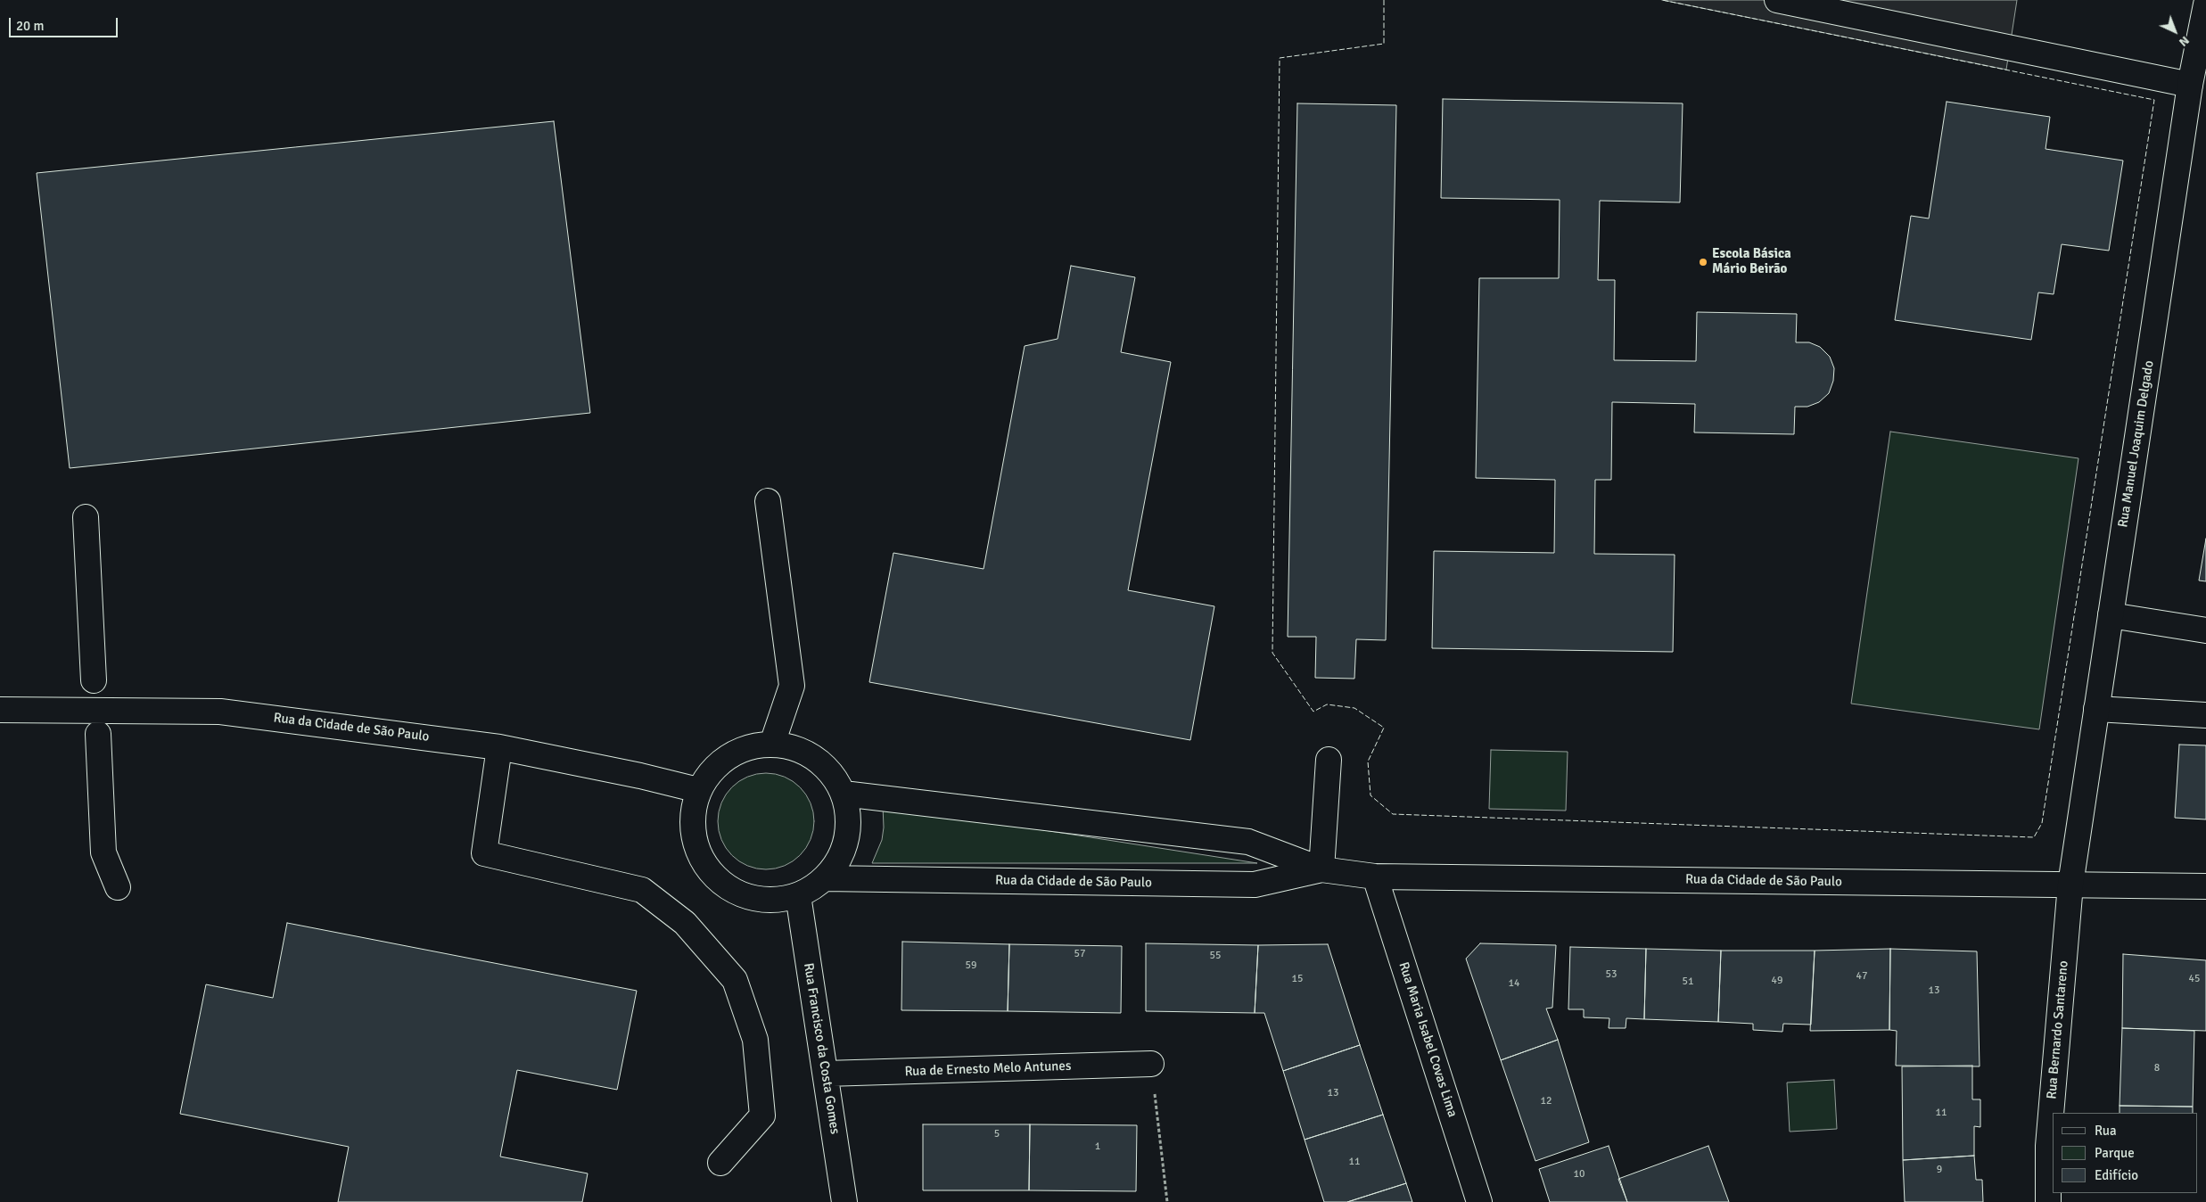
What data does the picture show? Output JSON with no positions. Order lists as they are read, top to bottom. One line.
{"streets":{"street":["Rua Manuel Joaquim Delgado","Rua da Cidade de São Paulo","Rua Bernardo Santareno","Rua Maria Isabel Covas Lima","Rua Francisco da Costa Gomes","Rua de Ernesto Melo Antunes"]},"crossings":[["Rua Manuel Joaquim Delgado","Rua da Cidade de São Paulo"],["Rua Manuel Joaquim Delgado","Rua Bernardo Santareno"],["Rua da Cidade de São Paulo","Rua Bernardo Santareno"],["Rua da Cidade de São Paulo","Rua Maria Isabel Covas Lima"],["Rua da Cidade de São Paulo","Rua Francisco da Costa Gomes"],["Rua Francisco da Costa Gomes","Rua de Ernesto Melo Antunes"]],"places":["Escola Básica Mário Beirão"],"house_numbers":["57","55","59","53","47","15","45","49","51","14","13","8","13","12","11","5","1","11","9","10"],"legend":["Rua","Parque","Edifício"],"scale_bar":"20 m","north":"bottom right"}
